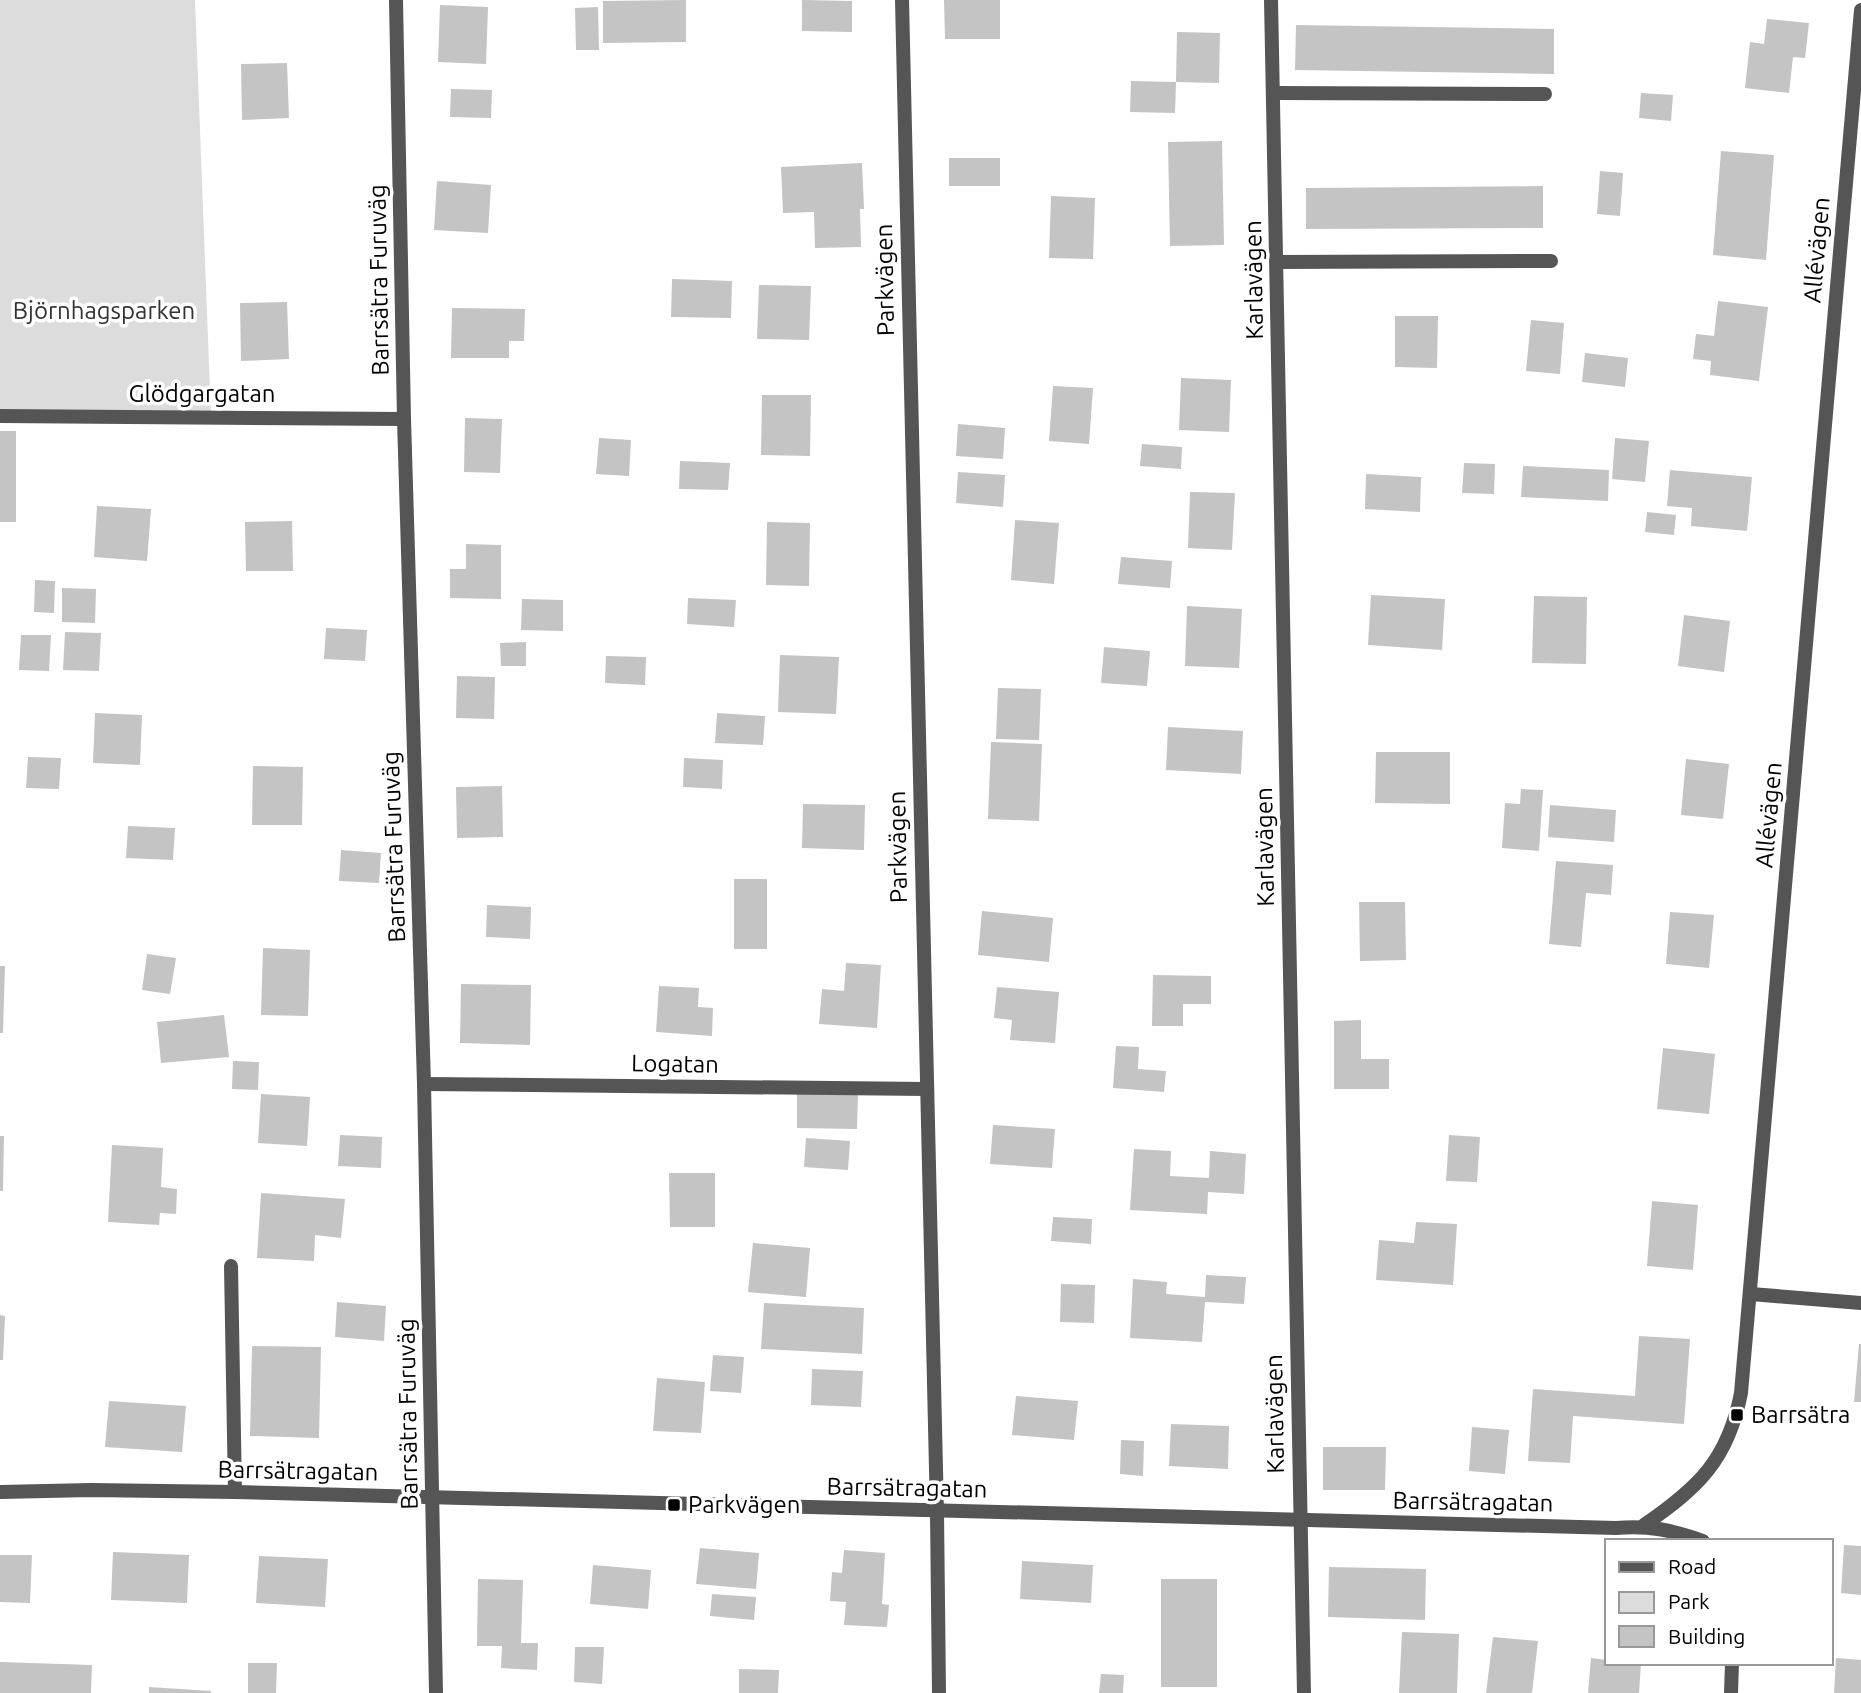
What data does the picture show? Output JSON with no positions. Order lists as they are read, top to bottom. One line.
{"streets":{"street":["Allévägen","Barrsätra Furuväg","Parkvägen","Karlavägen","Glödgargatan","Logatan","Barrsätragatan"]},"crossings":[["Allévägen","Barrsätragatan"],["Barrsätra Furuväg","Glödgargatan"],["Barrsätra Furuväg","Logatan"],["Barrsätra Furuväg","Barrsätragatan"],["Parkvägen","Logatan"],["Parkvägen","Barrsätragatan"],["Karlavägen","Barrsätragatan"]],"parks":["Björnhagsparken"],"places":{"transit":["Barrsätra","Parkvägen"]},"legend":["Road","Park","Building"]}
